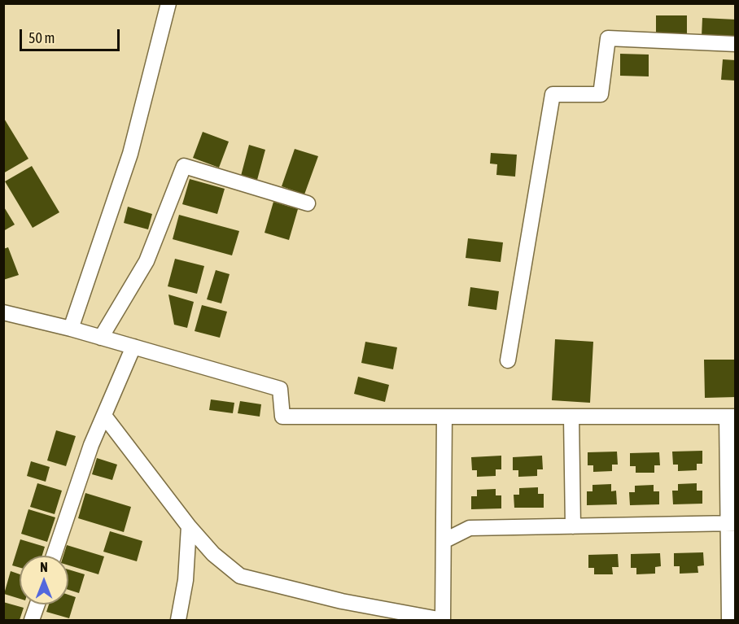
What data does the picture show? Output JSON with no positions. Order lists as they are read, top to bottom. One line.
{"scale_bar":"50 m","north":"top"}
